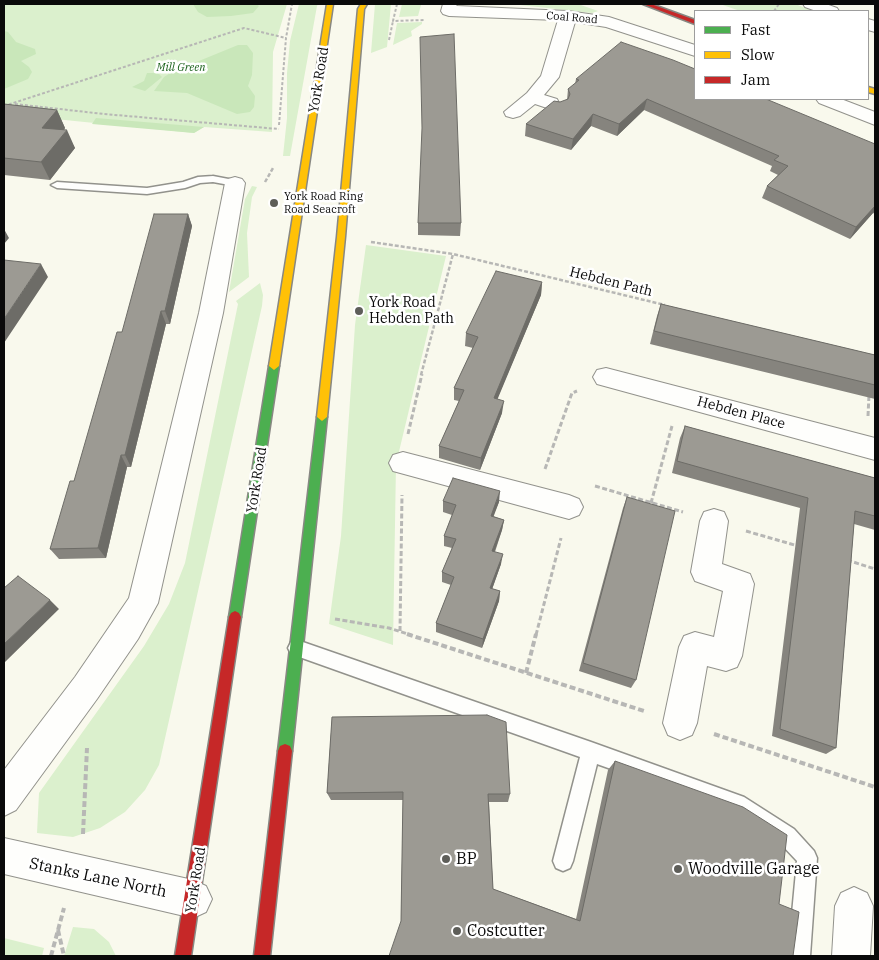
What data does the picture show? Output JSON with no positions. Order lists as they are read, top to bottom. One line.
{"streets":{"main road":["York Road"],"street":["Coal Road","Hebden Place","Stanks Lane North"],"path":["Hebden Path"]},"crossings":[["York Road","Stanks Lane North"]],"parks":["Mill Green"],"places":["York Road Ring Road Seacroft","York Road Hebden Path","BP","Woodville Garage","Costcutter"],"legend":["Fast","Slow","Jam"]}
